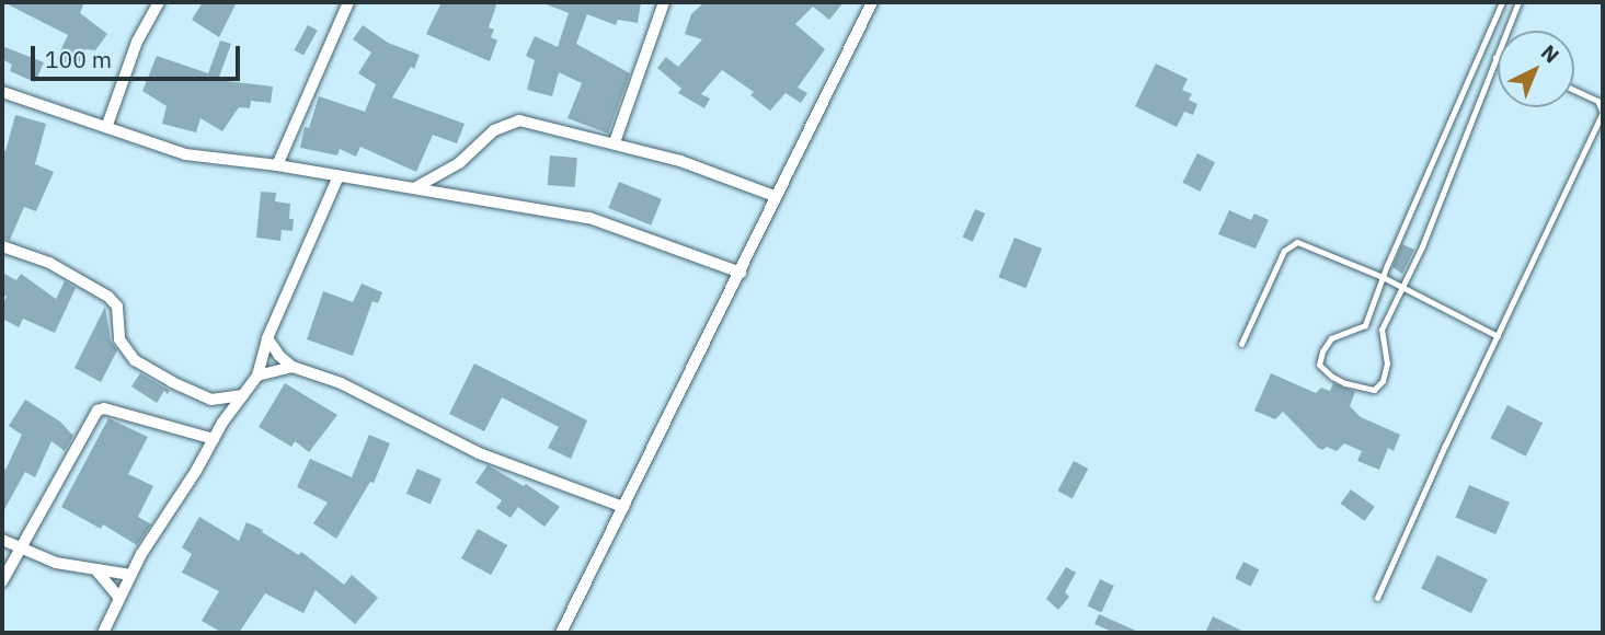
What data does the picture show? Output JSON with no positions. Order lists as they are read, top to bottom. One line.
{"scale_bar":"100 m","north":"top right"}
